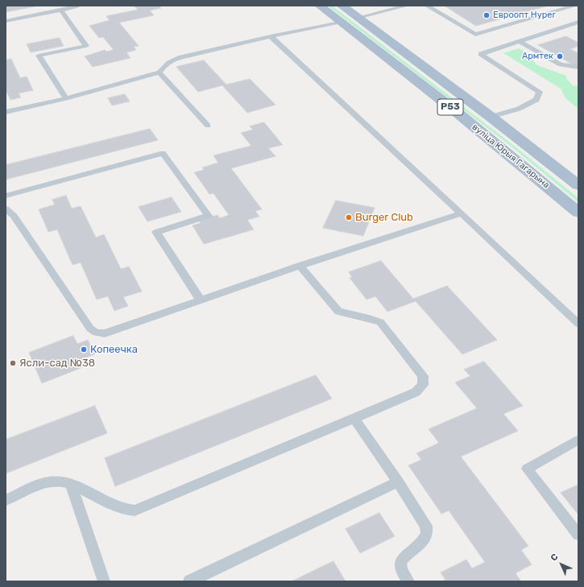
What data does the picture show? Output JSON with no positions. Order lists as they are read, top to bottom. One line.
{"streets":{"main road":["Р53","вуліца Юрыя Гагарына"]},"places":["Евроопт Hyper","Армтек","Burger Club","Копеечка","Ясли-сад №38"],"north":"top left"}
